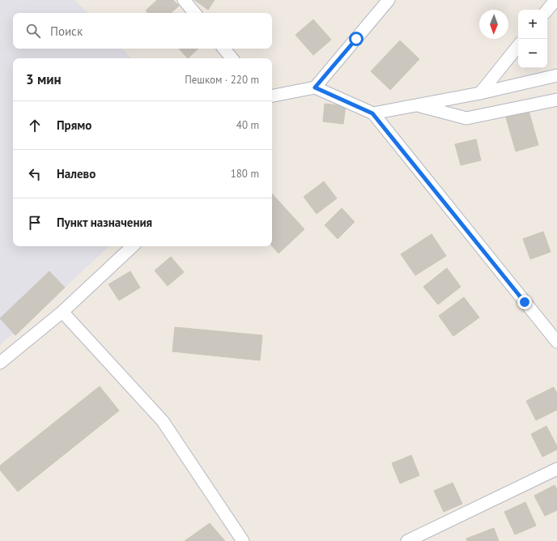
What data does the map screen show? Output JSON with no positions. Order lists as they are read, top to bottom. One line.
{"north":"bottom","page":{"map_buttons":["+","−"],"search":"Поиск","heading":["3 мин","Пешком · 220 m"],"list":[["Прямо","40 m"],["Налево","180 m"],"Пункт назначения"]}}
